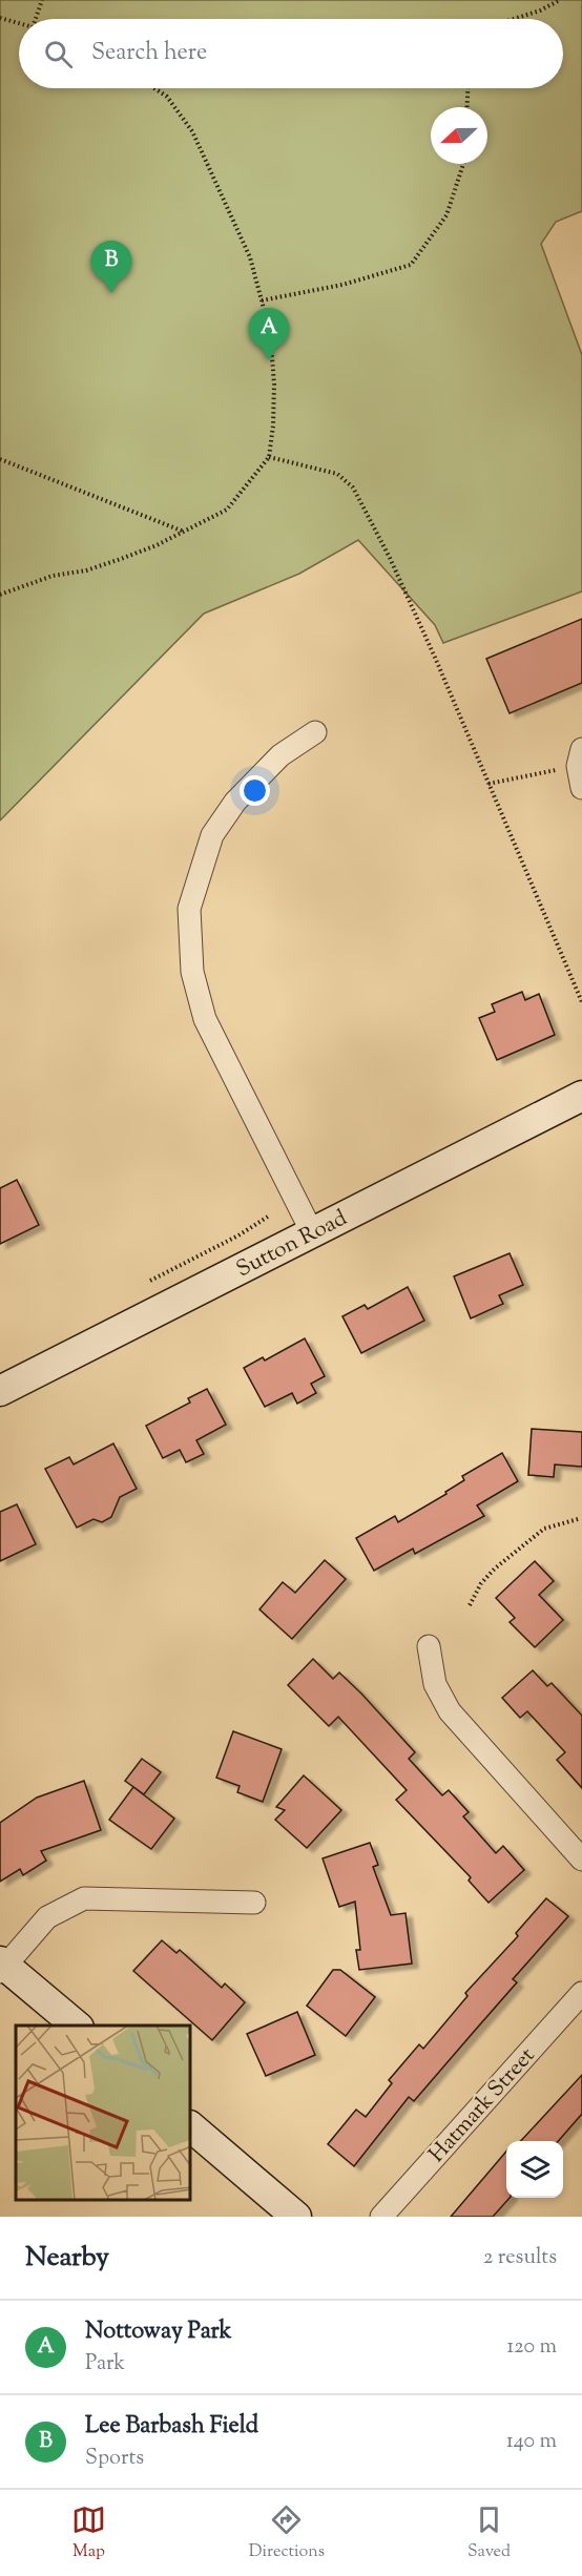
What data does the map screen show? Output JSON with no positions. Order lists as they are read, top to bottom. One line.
{"streets":{"street":["Sutton Road","Hatmark Street"]},"north":"left","page":{"search":"Search here","pins":["B","A"],"heading":["Nearby","2 results"],"list":[{"mark":"A","name":"Nottoway Park","note":"Park","value":"120 m"},{"mark":"B","name":"Lee Barbash Field","note":"Sports","value":"140 m"}],"nav":["Map","Directions","Saved"]}}
